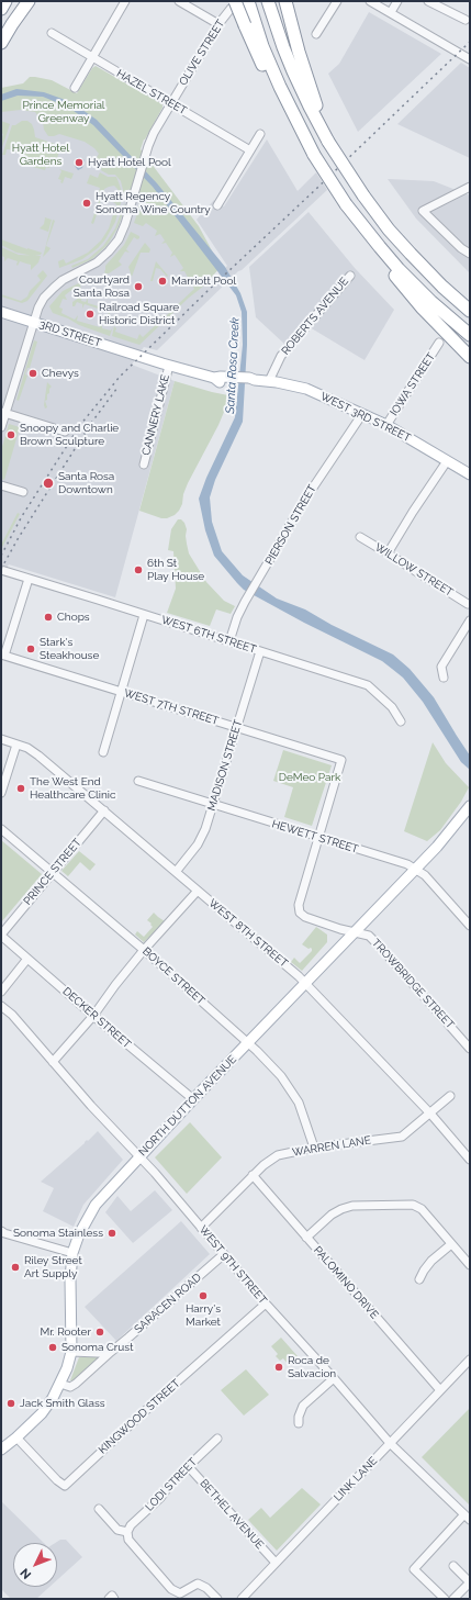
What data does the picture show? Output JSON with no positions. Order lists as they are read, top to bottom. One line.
{"streets":{"main road":["3RD STREET","WEST 3RD STREET","NORTH DUTTON AVENUE"],"street":["OLIVE STREET","HAZEL STREET","ROBERTS AVENUE","IOWA STREET","CANNERY LAKE","PIERSON STREET","WILLOW STREET","WEST 6TH STREET","WEST 7TH STREET","MADISON STREET","HEWETT STREET","PRINCE STREET","WEST 8TH STREET","BOYCE STREET","TROWBRIDGE STREET","DECKER STREET","WARREN LANE","WEST 9TH STREET","PALOMINO DRIVE","SARACEN ROAD","KINGWOOD STREET","LINK LANE","LODI STREET","BETHEL AVENUE"]},"crossings":[["OLIVE STREET","HAZEL STREET"],["OLIVE STREET","3RD STREET"],["ROBERTS AVENUE","WEST 3RD STREET"],["3RD STREET","WEST 3RD STREET"],["IOWA STREET","WEST 3RD STREET"],["CANNERY LAKE","WEST 3RD STREET"],["WEST 3RD STREET","PIERSON STREET"],["PIERSON STREET","WEST 6TH STREET"],["WEST 6TH STREET","MADISON STREET"],["WEST 7TH STREET","MADISON STREET"],["WEST 7TH STREET","HEWETT STREET"],["WEST 7TH STREET","TROWBRIDGE STREET"],["MADISON STREET","HEWETT STREET"],["MADISON STREET","WEST 8TH STREET"],["HEWETT STREET","TROWBRIDGE STREET"],["HEWETT STREET","NORTH DUTTON AVENUE"],["PRINCE STREET","WEST 8TH STREET"],["PRINCE STREET","BOYCE STREET"],["PRINCE STREET","DECKER STREET"],["WEST 8TH STREET","NORTH DUTTON AVENUE"],["WEST 8TH STREET","WARREN LANE"],["BOYCE STREET","NORTH DUTTON AVENUE"],["BOYCE STREET","WARREN LANE"],["TROWBRIDGE STREET","NORTH DUTTON AVENUE"],["DECKER STREET","NORTH DUTTON AVENUE"],["NORTH DUTTON AVENUE","WEST 9TH STREET"],["NORTH DUTTON AVENUE","SARACEN ROAD"],["NORTH DUTTON AVENUE","KINGWOOD STREET"],["WARREN LANE","WEST 9TH STREET"],["WARREN LANE","PALOMINO DRIVE"],["WEST 9TH STREET","SARACEN ROAD"],["WEST 9TH STREET","KINGWOOD STREET"],["WEST 9TH STREET","LINK LANE"],["PALOMINO DRIVE","LINK LANE"],["LINK LANE","BETHEL AVENUE"],["LODI STREET","BETHEL AVENUE"]],"water":["Santa Rosa Creek"],"parks":["Prince Memorial Greenway","Hyatt Hotel Gardens","DeMeo Park"],"places":["Hyatt Hotel Pool","Hyatt Regency Sonoma Wine Country","Marriott Pool","Courtyard Santa Rosa","Railroad Square Historic District","Chevys","Snoopy and Charlie Brown Sculpture","Santa Rosa Downtown","6th St Play House","Chops","Stark's Steakhouse","The West End Healthcare Clinic","Sonoma Stainless","Riley Street Art Supply","Harry's Market","Mr. Rooter","Sonoma Crust","Roca de Salvacion","Jack Smith Glass"],"north":"bottom left"}
